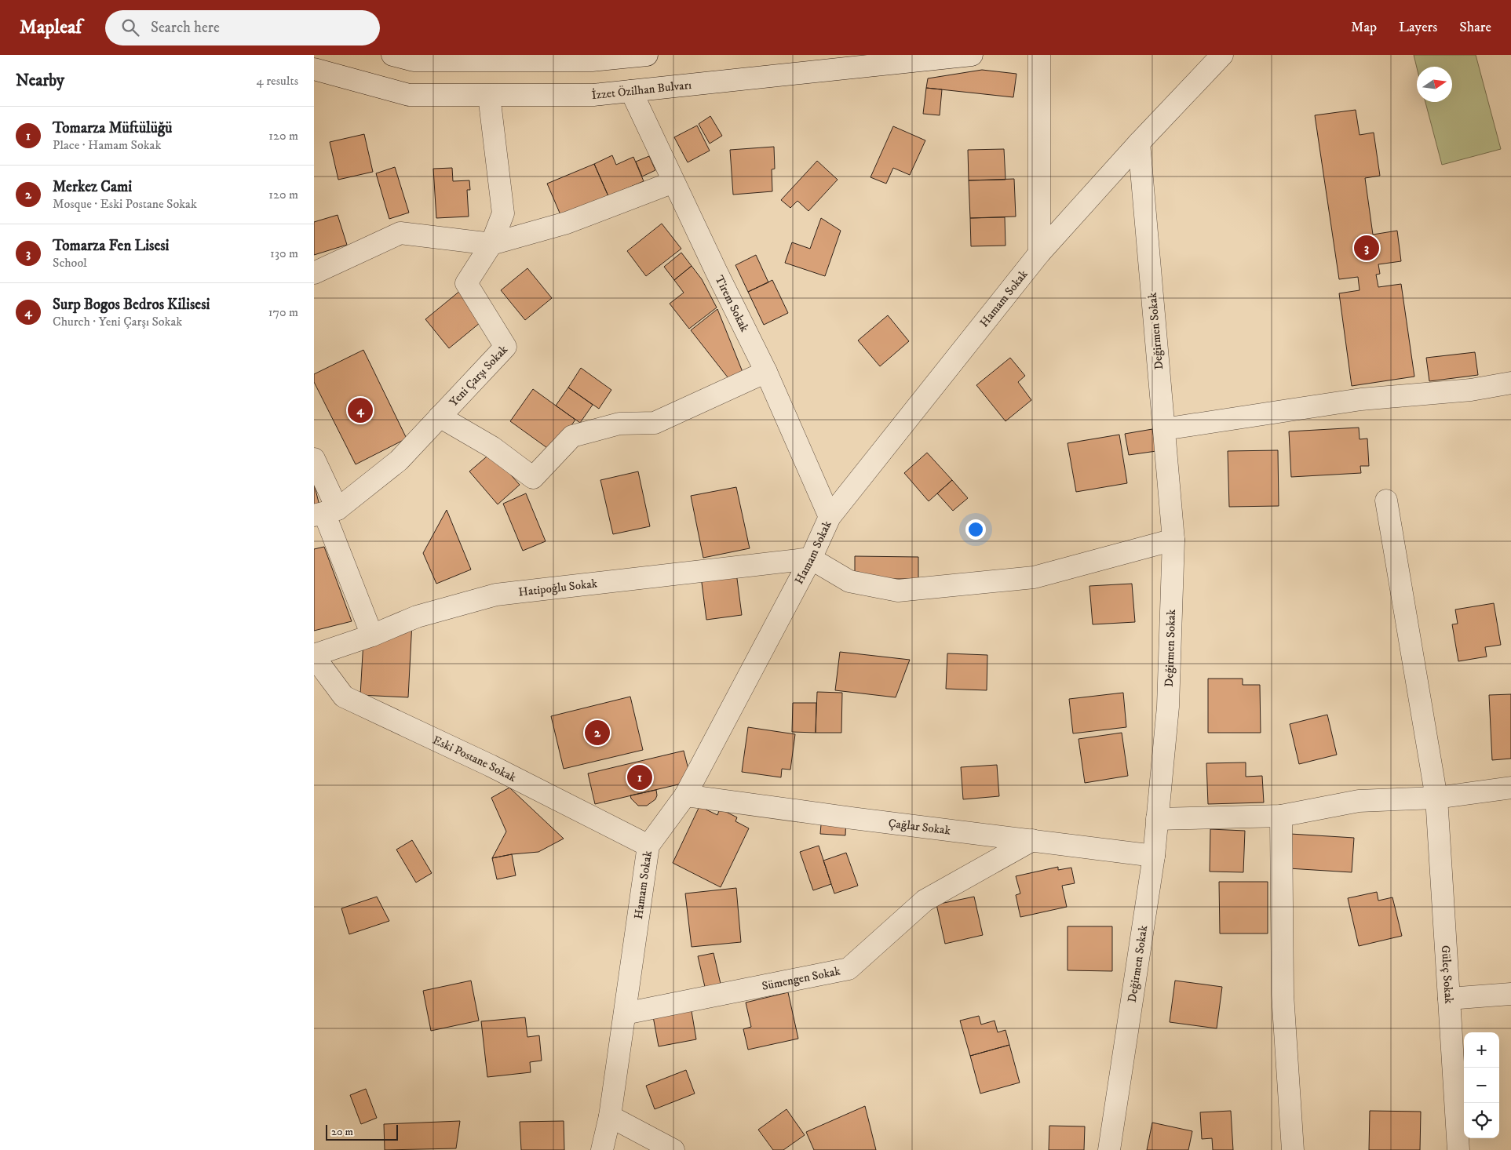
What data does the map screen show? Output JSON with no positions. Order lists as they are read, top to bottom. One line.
{"streets":{"street":["İzzet Özilhan Bulvarı","Hamam Sokak","Tirem Sokak","Değirmen Sokak","Yeni Çarşı Sokak","Hatipoğlu Sokak","Eski Postane Sokak","Çağlar Sokak","Güleç Sokak","Sümengen Sokak"]},"crossings":[["İzzet Özilhan Bulvarı","Tirem Sokak"],["İzzet Özilhan Bulvarı","Yeni Çarşı Sokak"],["Hamam Sokak","Tirem Sokak"],["Hamam Sokak","Değirmen Sokak"],["Hamam Sokak","Hatipoğlu Sokak"],["Hamam Sokak","Eski Postane Sokak"],["Hamam Sokak","Çağlar Sokak"],["Hamam Sokak","Sümengen Sokak"],["Değirmen Sokak","Çağlar Sokak"],["Hatipoğlu Sokak","Eski Postane Sokak"],["Çağlar Sokak","Sümengen Sokak"]],"scale_bar":"20 m","north":"right","page":{"header":"Mapleaf","search":"Search here","nav":["Map","Layers","Share"],"heading":["Nearby","4 results"],"list":[{"mark":"1","name":"Tomarza Müftülüğü","note":"Place · Hamam Sokak","value":"120 m"},{"mark":"2","name":"Merkez Cami","note":"Mosque · Eski Postane Sokak","value":"120 m"},{"mark":"3","name":"Tomarza Fen Lisesi","note":"School","value":"130 m"},{"mark":"4","name":"Surp Bogos Bedros Kilisesi","note":"Church · Yeni Çarşı Sokak","value":"170 m"}],"pins":["3","4","2","1"],"map_buttons":["+","−"],"scale":"20 m"}}
